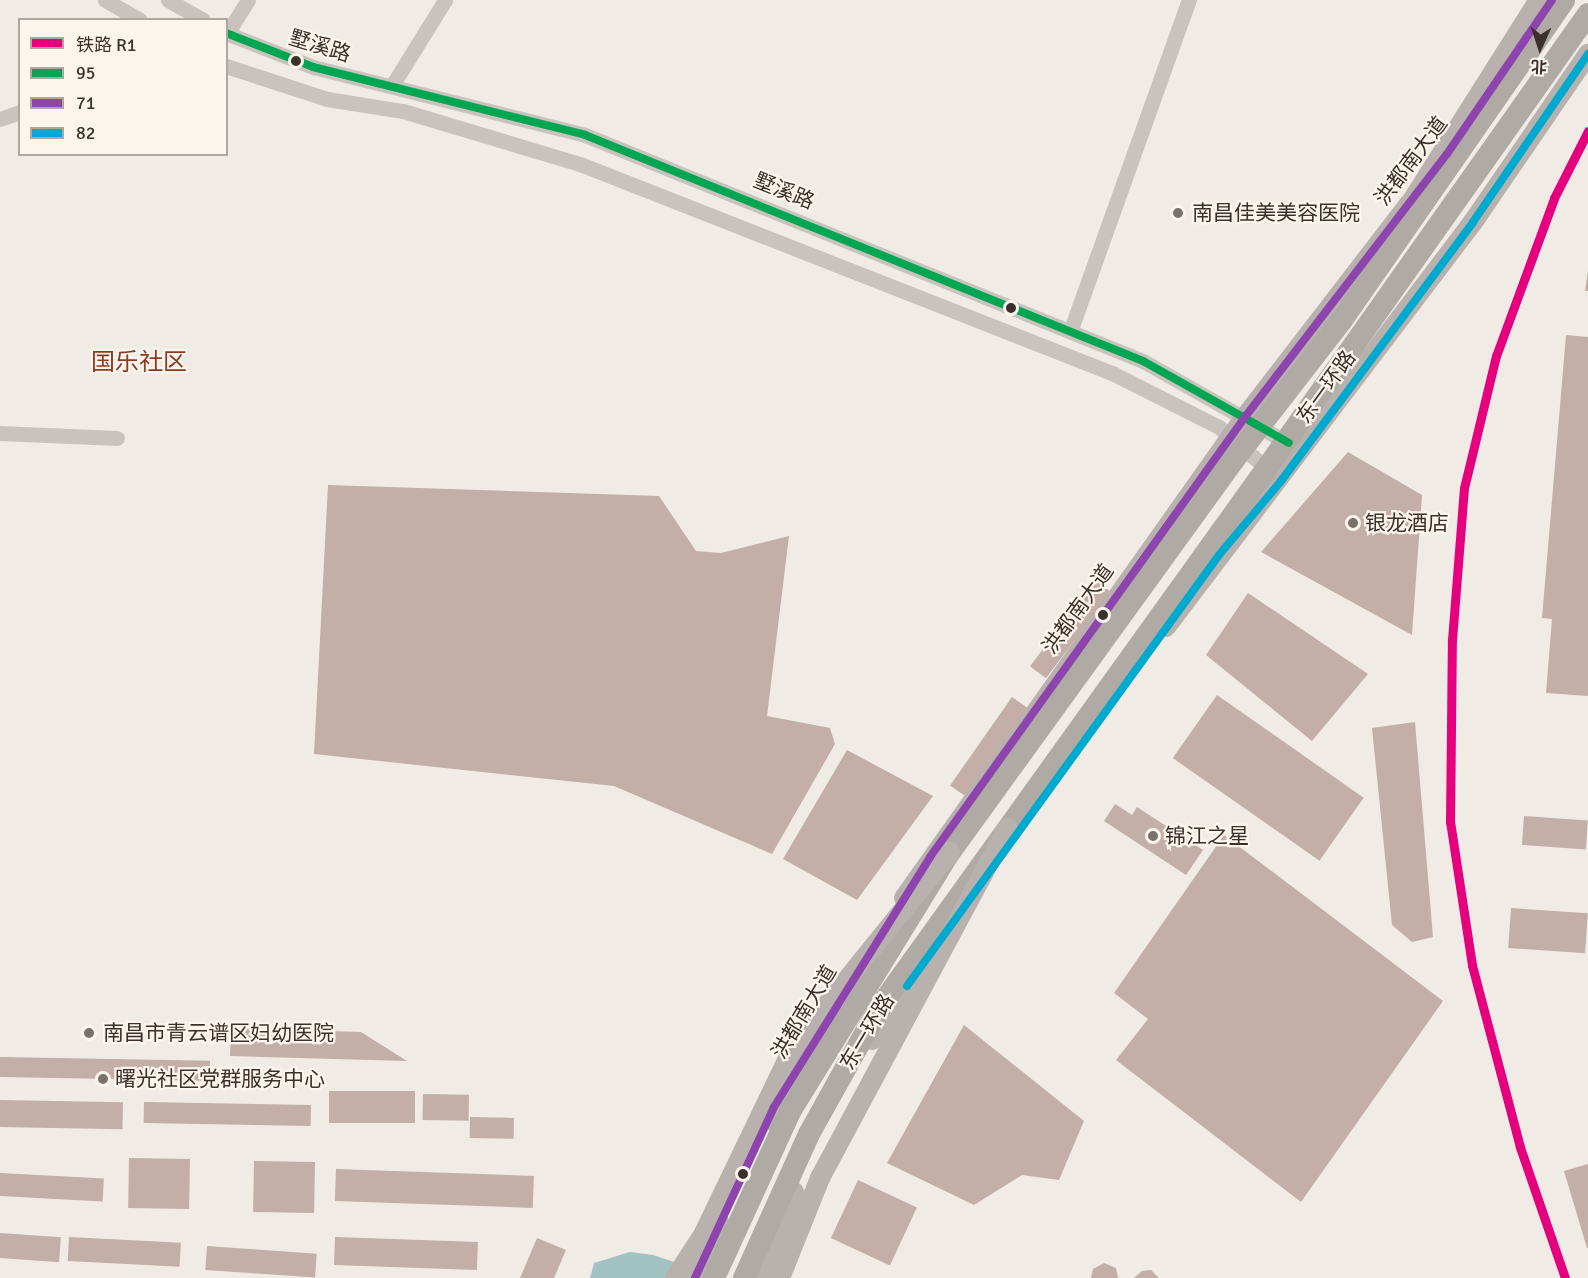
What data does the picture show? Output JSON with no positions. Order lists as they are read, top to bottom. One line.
{"streets":{"highway":["东一环路"],"main road":["洪都南大道"],"street":["墅溪路"]},"crossings":[["墅溪路","洪都南大道"]],"districts":["国乐社区"],"places":["南昌佳美美容医院","银龙酒店","锦江之星","南昌市青云谱区妇幼医院","曙光社区党群服务中心"],"lines":["transit line 71","transit line 95","transit line 82","rail line R1"],"legend":["铁路 R1","95","71","82"],"north":"bottom"}
